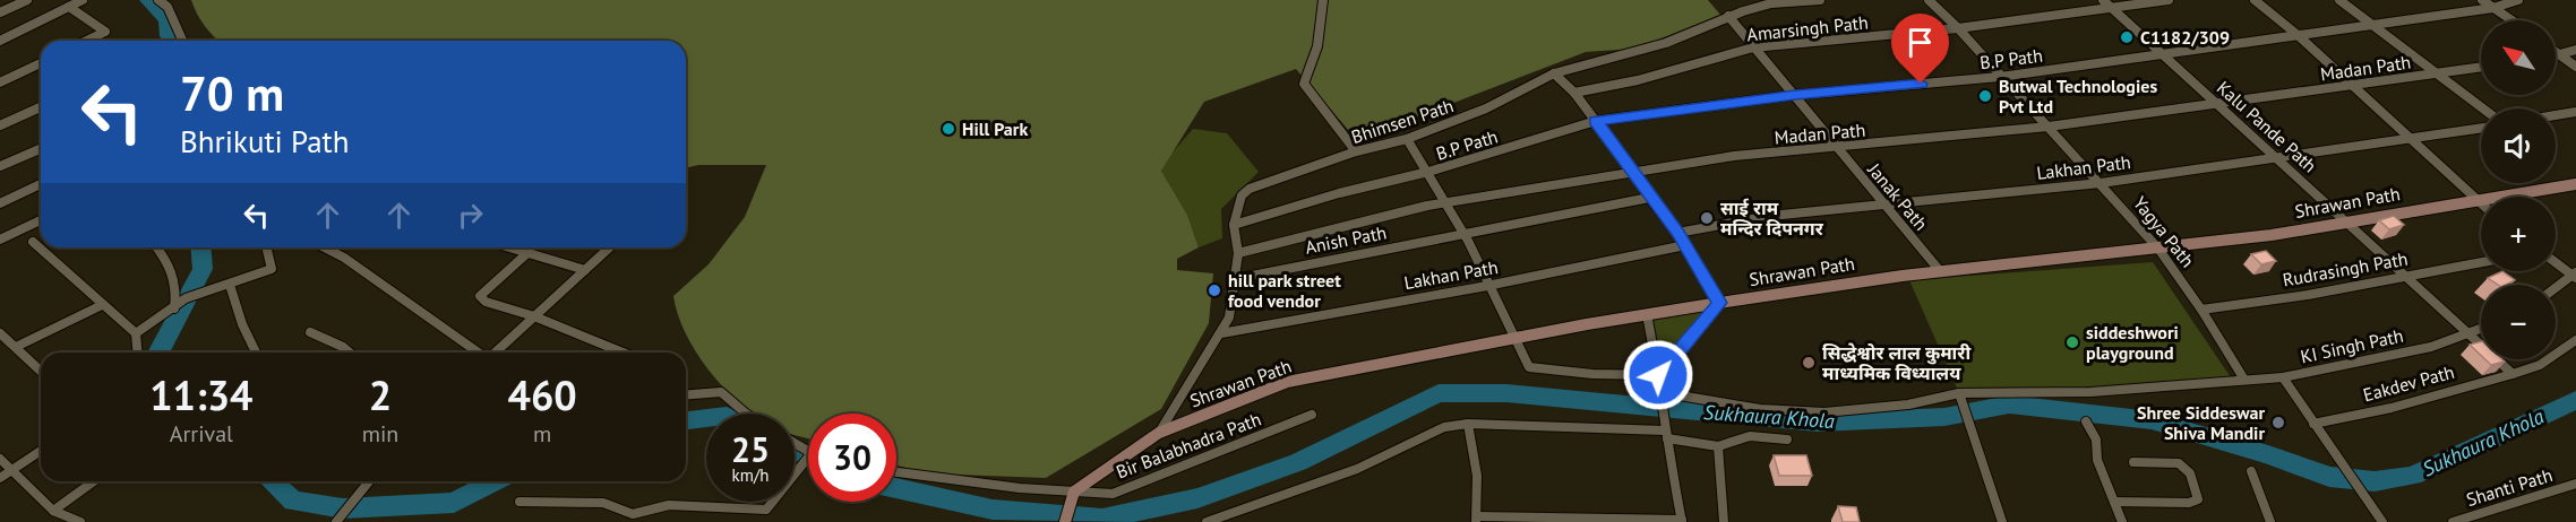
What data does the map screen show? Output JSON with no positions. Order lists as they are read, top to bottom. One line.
{"streets":{"street":["Amarsingh Path","B.P Path","Madan Path","Bhimsen Path","Kalu Pande Path","Lakhan Path","Janak Path","Shrawan Path","Yagya Path","Anish Path","Rudrasingh Path","KI Singh Path","Eakdev Path","Bir Balabhadra Path","Shanti Path"]},"crossings":[["Amarsingh Path","Kalu Pande Path"],["Amarsingh Path","Janak Path"],["Amarsingh Path","Yagya Path"],["B.P Path","Bhimsen Path"],["B.P Path","Kalu Pande Path"],["B.P Path","Janak Path"],["B.P Path","Yagya Path"],["Madan Path","Bhimsen Path"],["Madan Path","Kalu Pande Path"],["Madan Path","Janak Path"],["Madan Path","Yagya Path"],["Bhimsen Path","Lakhan Path"],["Bhimsen Path","Janak Path"],["Bhimsen Path","Shrawan Path"],["Bhimsen Path","Anish Path"],["Kalu Pande Path","Lakhan Path"],["Kalu Pande Path","Shrawan Path"],["Kalu Pande Path","Rudrasingh Path"],["Kalu Pande Path","KI Singh Path"],["Lakhan Path","Janak Path"],["Lakhan Path","Yagya Path"],["Janak Path","Shrawan Path"],["Shrawan Path","Yagya Path"],["Shrawan Path","Bir Balabhadra Path"],["Yagya Path","Rudrasingh Path"],["KI Singh Path","Eakdev Path"]],"water":["Sukhaura Khola"],"places":["C1182/309","Butwal Technologies Pvt Ltd","Hill Park","साई राम मन्दिर दिपनगर","hill park street food vendor","siddeshwori playground","सिद्धेश्वोर लाल कुमारी माध्यमिक विध्यालय","Shree Siddeswar Shiva Mandir"],"north":"top left","page":{"map_buttons":["+","−"],"turn":["70 m","Bhrikuti Path"],"eta":["11:34","Arrival","2","min","460","m"],"speed":"25 km/h","limit":"30"}}
